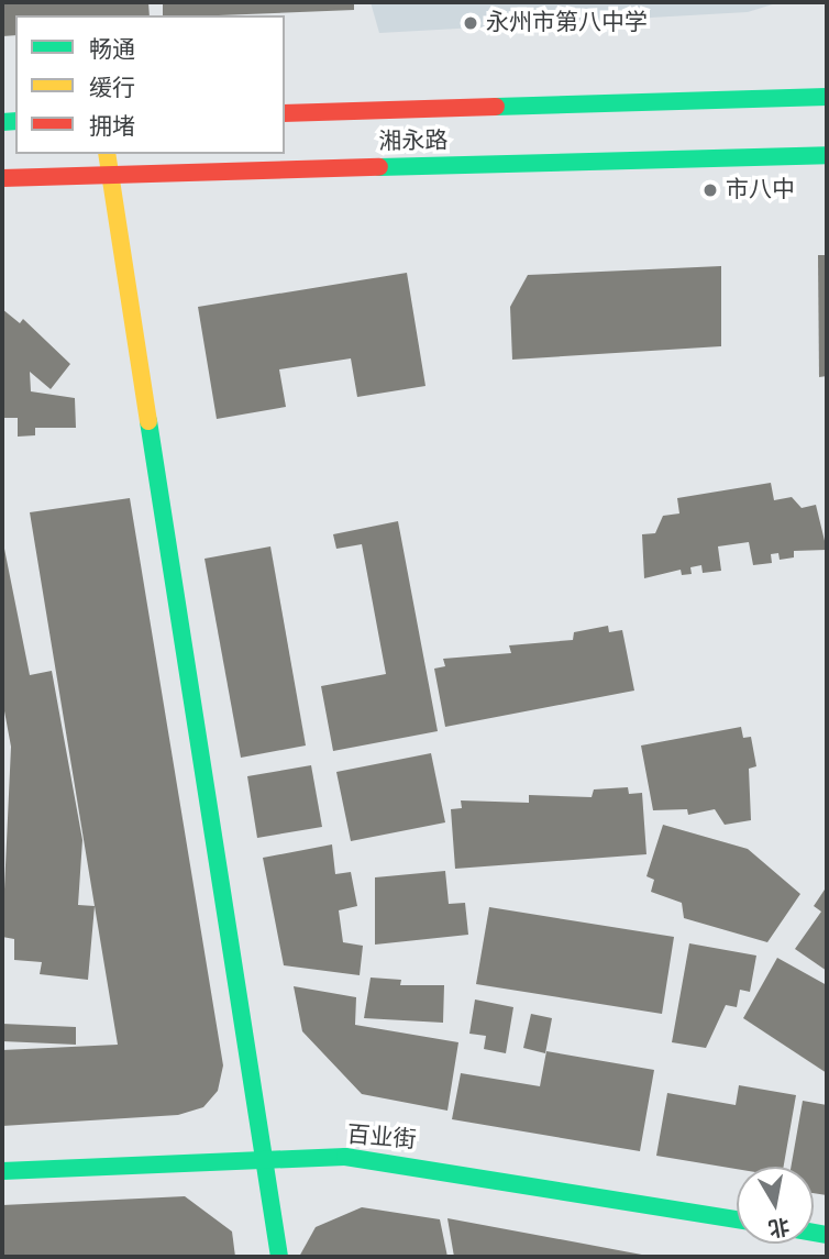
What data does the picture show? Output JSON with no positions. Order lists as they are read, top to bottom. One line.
{"streets":{"street":["湘永路","百业街"]},"places":["永州市第八中学","市八中"],"legend":["畅通","缓行","拥堵"],"north":"bottom"}
